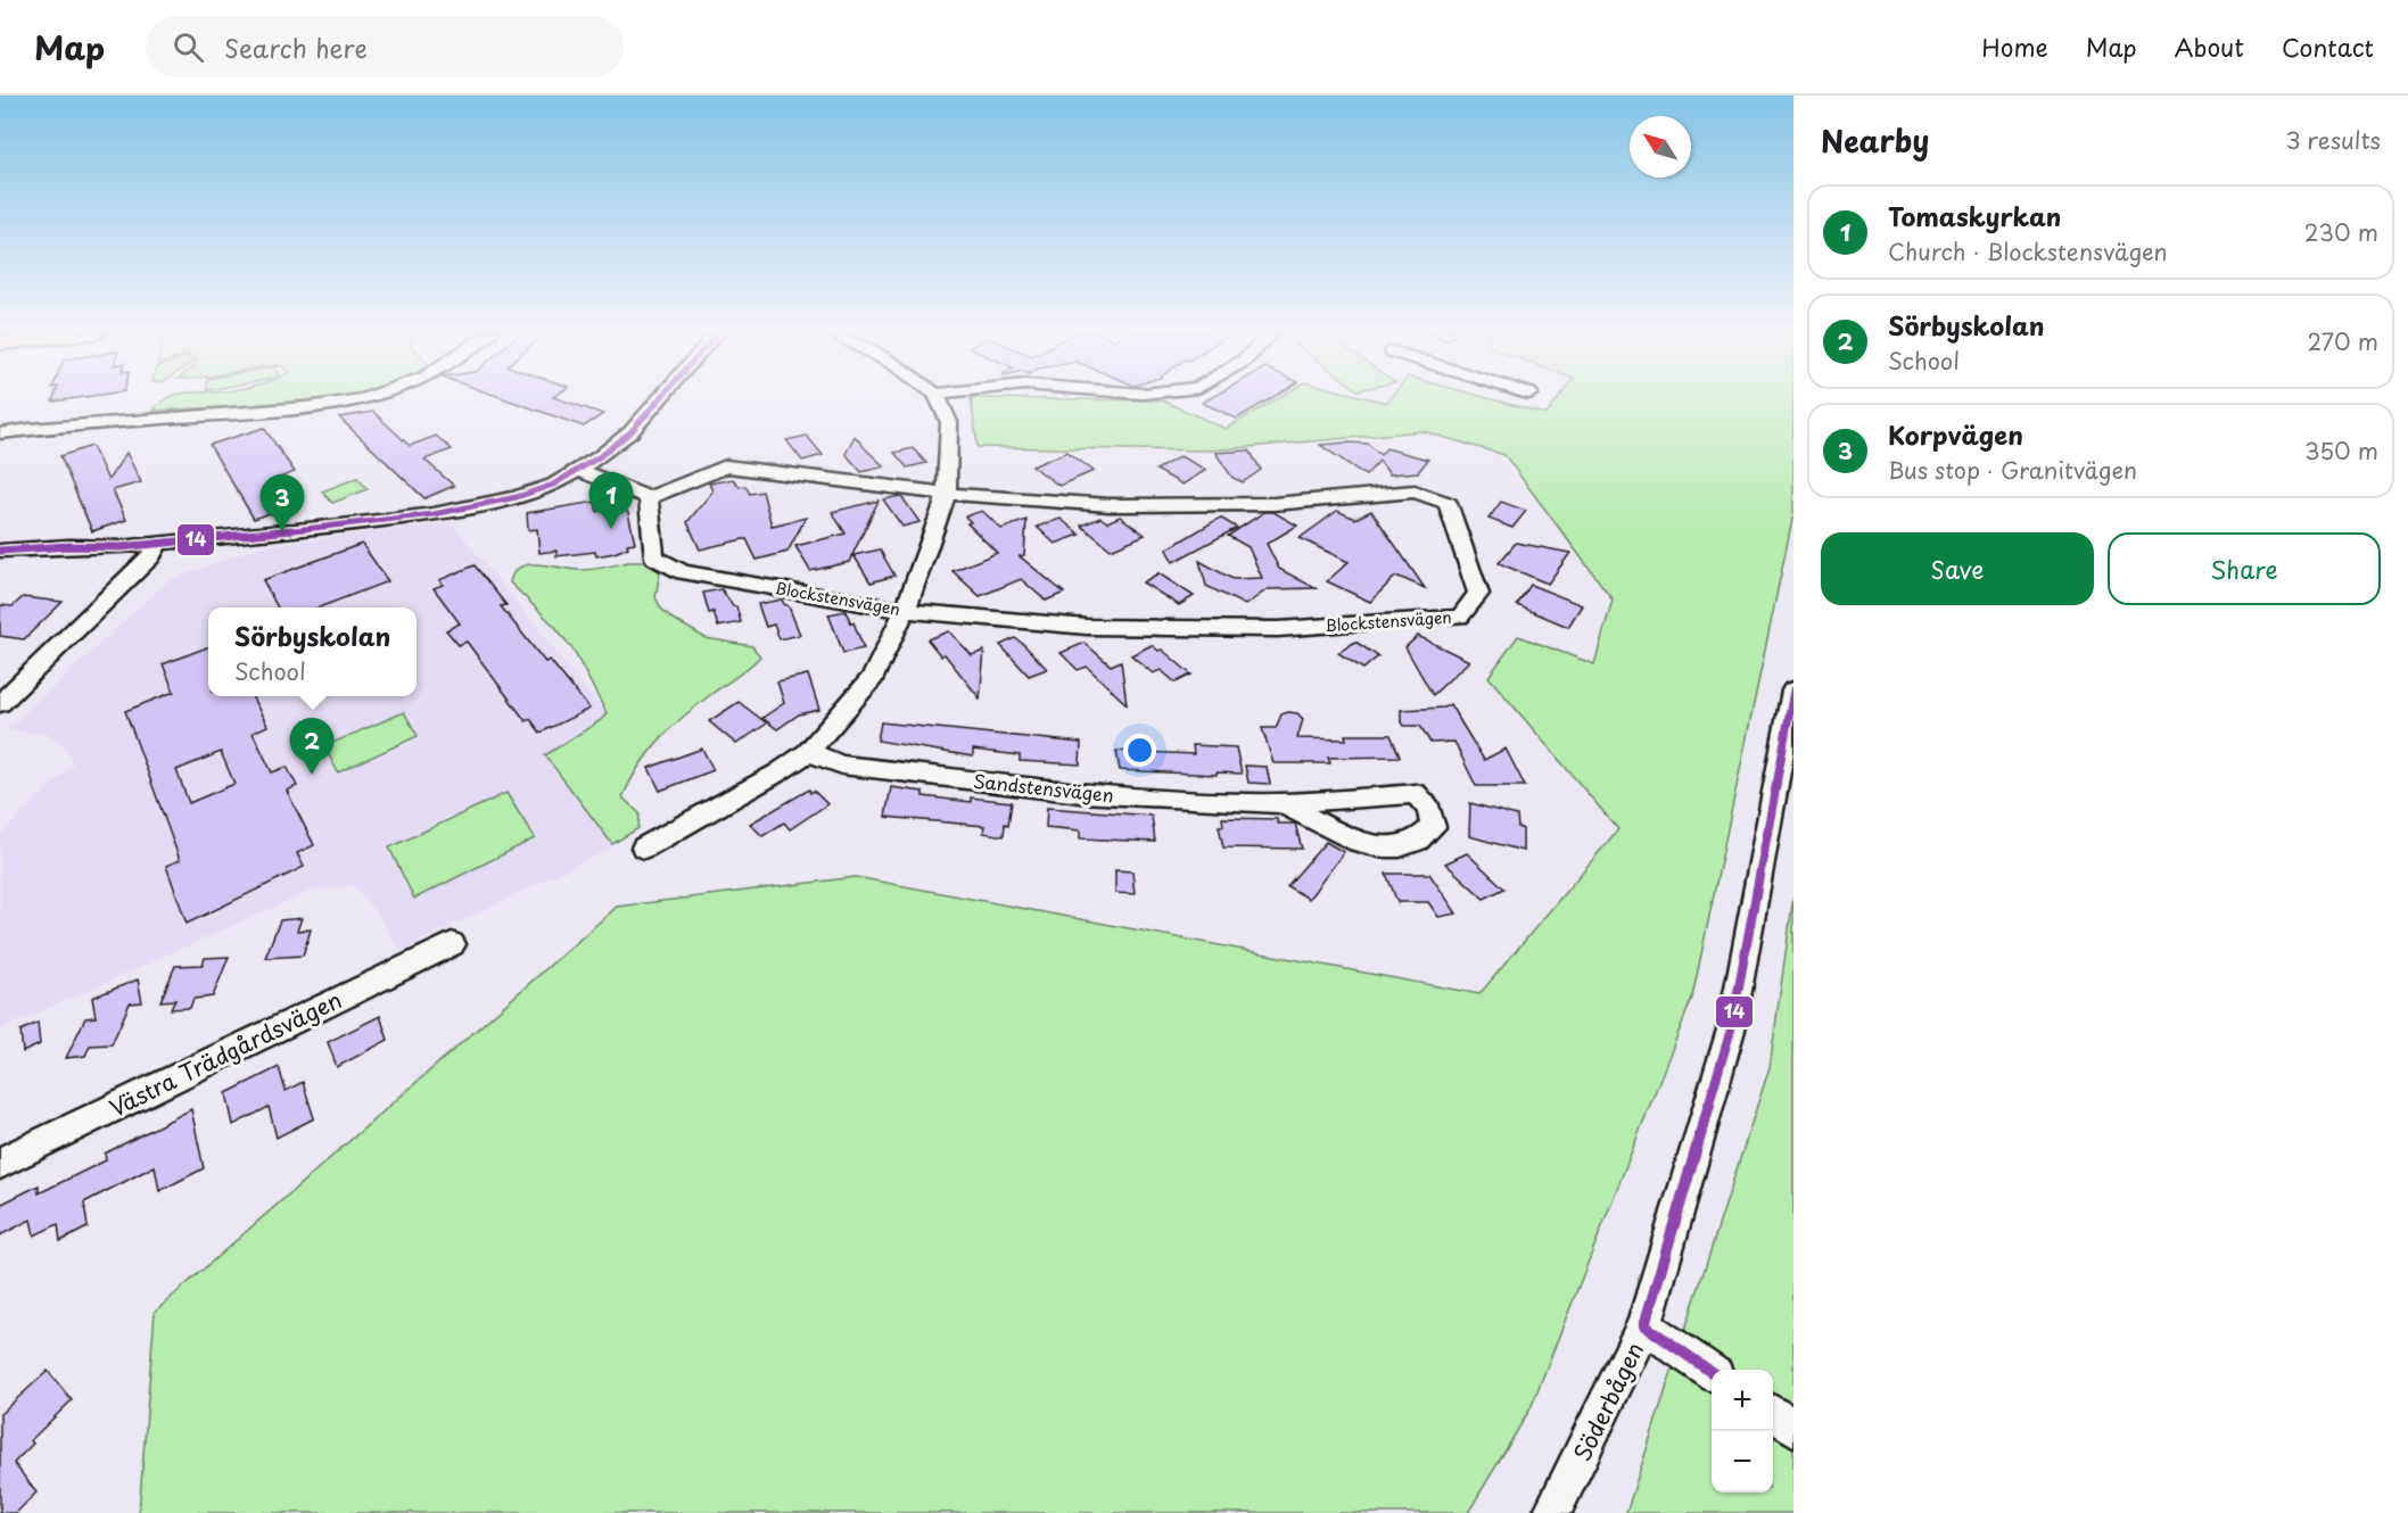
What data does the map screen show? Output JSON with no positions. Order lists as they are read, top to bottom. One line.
{"streets":{"street":["Blockstensvägen","Sandstensvägen","Västra Trädgårdsvägen","Söderbågen"]},"lines":["transit line 14"],"north":"top left","page":{"header":"Map","search":"Search here","nav":["Home","Map","About","Contact"],"heading":["Nearby","3 results"],"list":[{"mark":"1","name":"Tomaskyrkan","note":"Church · Blockstensvägen","value":"230 m"},{"mark":"2","name":"Sörbyskolan","note":"School","value":"270 m"},{"mark":"3","name":"Korpvägen","note":"Bus stop · Granitvägen","value":"350 m"}],"pins":["1","3","2"],"buttons":["Save","Share"],"popup":["Sörbyskolan","School"],"map_buttons":["+","−"]}}
